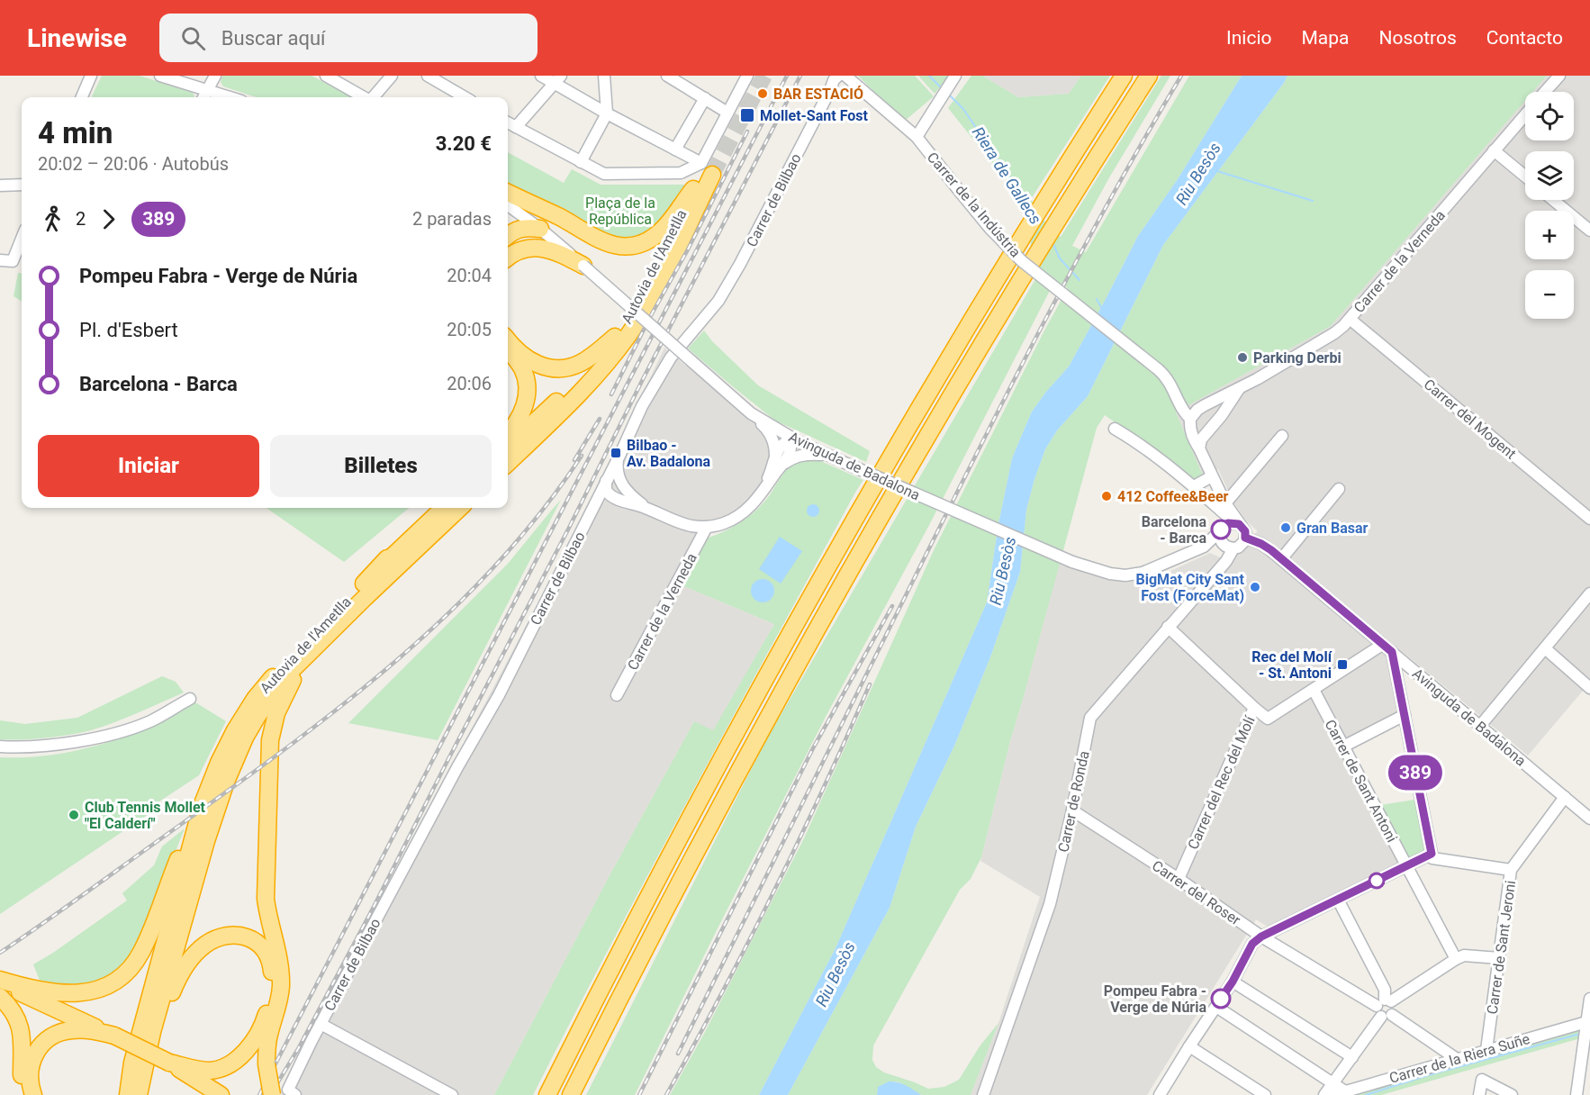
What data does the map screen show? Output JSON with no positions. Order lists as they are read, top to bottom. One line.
{"streets":{"highway":["Autovia de l'Ametlla"],"street":["Carrer de Bilbao","Carrer de la Indústria","Carrer de la Verneda","Carrer del Mogent","Avinguda de Badalona","Carrer de Sant Antoni","Carrer del Rec del Molí","Carrer de Ronda","Carrer del Roser","Carrer de Sant Jeroni","Carrer de la Riera Suñe"]},"crossings":[["Carrer de la Indústria","Carrer de la Verneda"],["Carrer de la Indústria","Avinguda de Badalona"],["Carrer de la Indústria","Carrer de Ronda"],["Carrer de la Verneda","Carrer del Mogent"],["Avinguda de Badalona","Carrer del Rec del Molí"],["Avinguda de Badalona","Carrer de Ronda"],["Avinguda de Badalona","Carrer de Sant Jeroni"],["Carrer de Sant Antoni","Carrer del Rec del Molí"],["Carrer del Rec del Molí","Carrer del Roser"],["Carrer de Ronda","Carrer del Roser"],["Carrer de Sant Jeroni","Carrer de la Riera Suñe"]],"water":["Riu Besòs","Riera de Gallecs"],"parks":["Plaça de la República"],"places":{"other":["BAR ESTACIÓ","Parking Derbi","412 Coffee&Beer","Gran Basar","Barcelona - Barca","BigMat City Sant Fost (ForceMat)","Club Tennis Mollet \"El Calderí\"","Pompeu Fabra - Verge de Núria"],"transit":["Mollet-Sant Fost","Bilbao - Av. Badalona","Rec del Molí - St. Antoni"]},"lines":["bus line 389"],"page":{"header":"Linewise","search":"Buscar aquí","nav":["Inicio","Mapa","Nosotros","Contacto"],"on_map":"389","map_buttons":["+","−"],"heading":["4 min","20:02 – 20:06 · Autobús","3.20 €"],"legs":["2","389","2 paradas"],"list":[{"name":"Pompeu Fabra - Verge de Núria","value":"20:04"},{"name":"Pl. d'Esbert","value":"20:05"},{"name":"Barcelona - Barca","value":"20:06"}],"buttons":["Iniciar","Billetes"]}}
